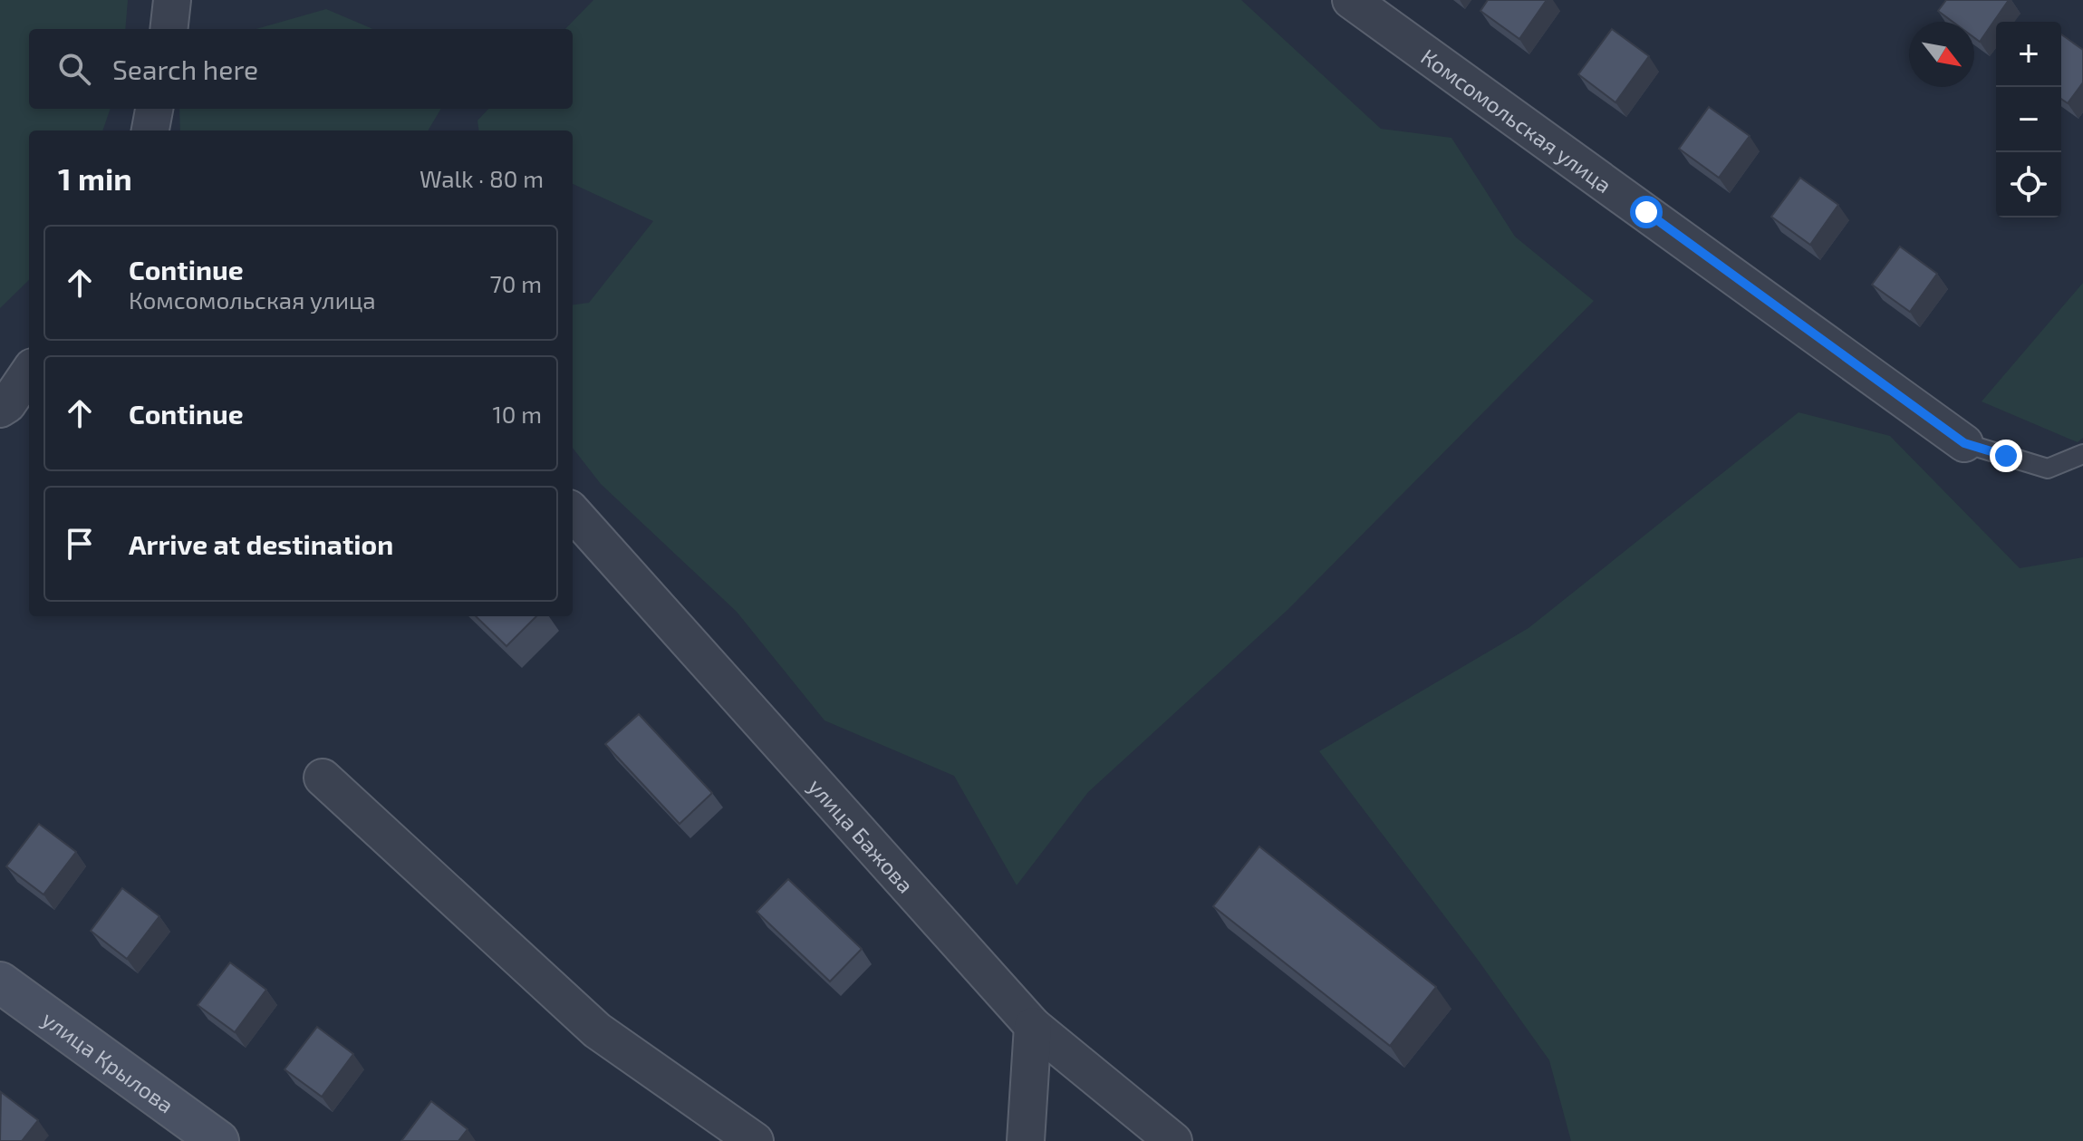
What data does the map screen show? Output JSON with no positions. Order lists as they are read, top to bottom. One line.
{"streets":{"main road":["улица Крылова"],"street":["Комсомольская улица","улица Бажова"]},"north":"bottom right","page":{"map_buttons":["+","−"],"search":"Search here","heading":["1 min","Walk · 80 m"],"list":[["Continue","Комсомольская улица","70 m"],["Continue","10 m"],"Arrive at destination"]}}
